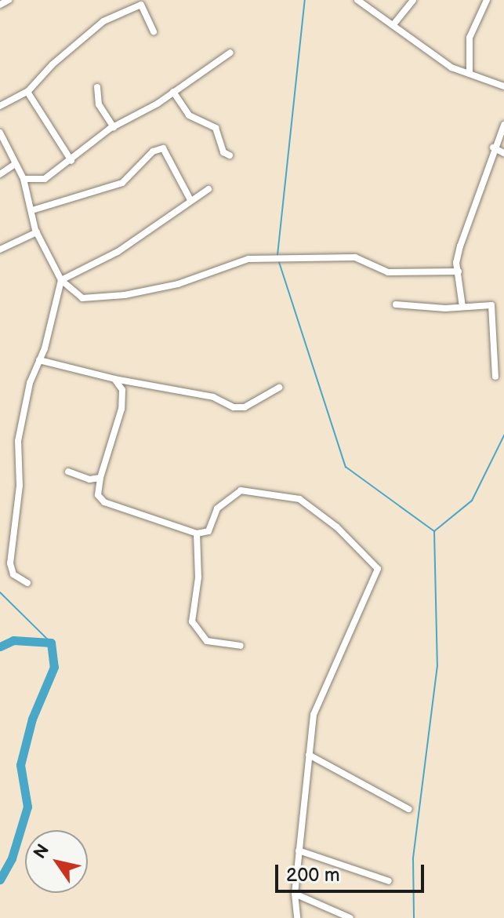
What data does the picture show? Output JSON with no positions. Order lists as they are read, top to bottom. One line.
{"scale_bar":"200 m","north":"top left"}
